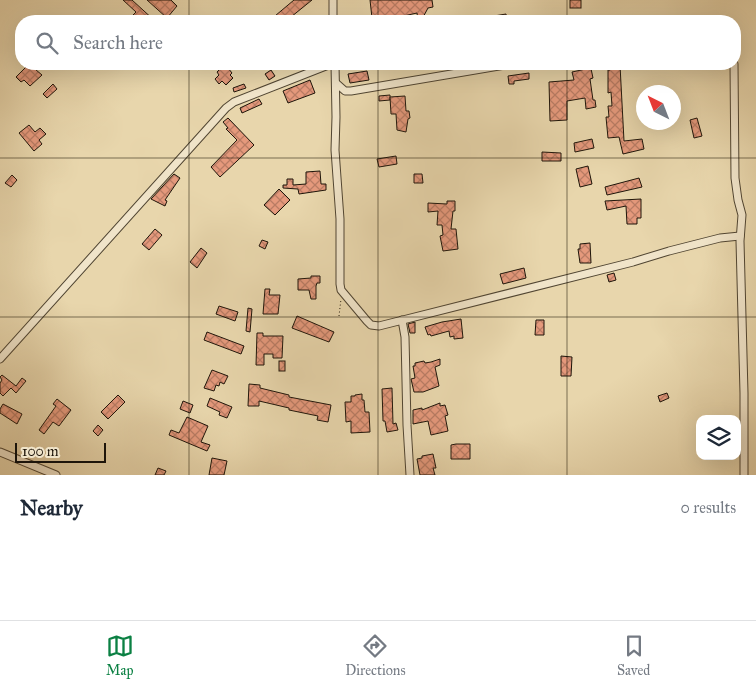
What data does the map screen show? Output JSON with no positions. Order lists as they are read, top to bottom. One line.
{"scale_bar":"100 m","north":"top left","page":{"search":"Search here","scale":"100 m","heading":["Nearby","0 results"],"nav":["Map","Directions","Saved"]}}
